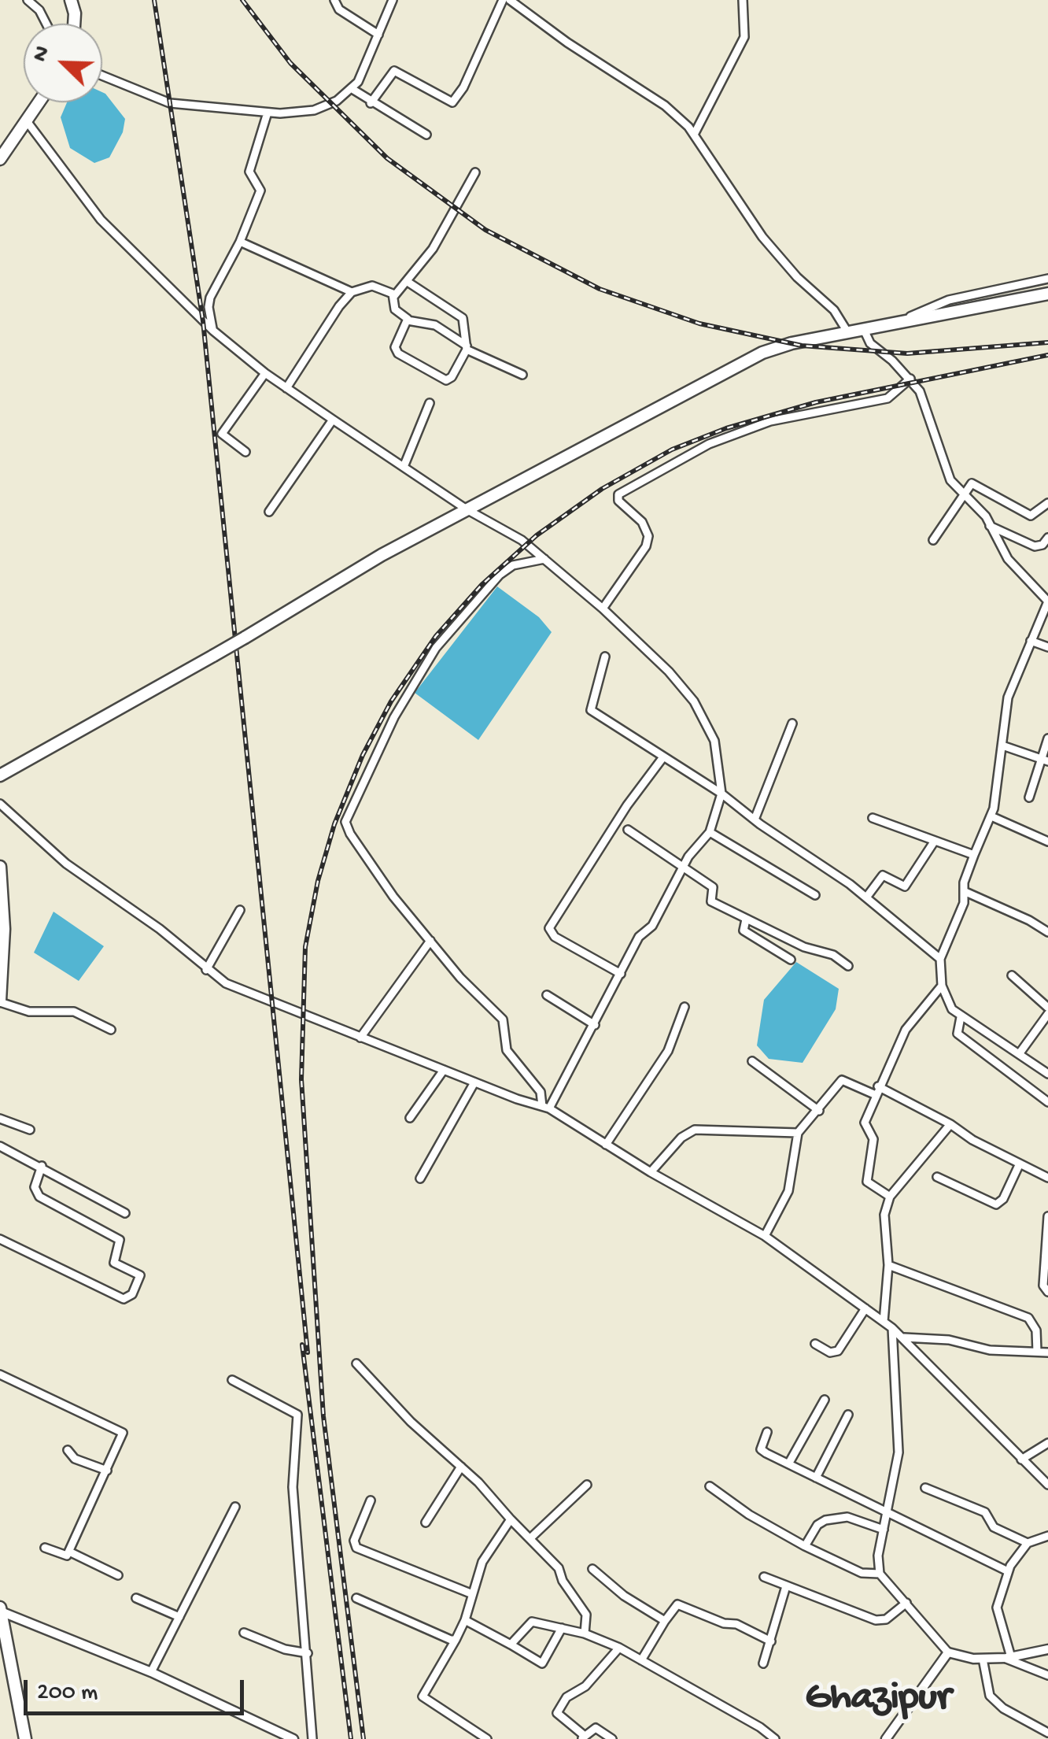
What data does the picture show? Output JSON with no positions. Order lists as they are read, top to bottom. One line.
{"districts":["Ghazipur"],"scale_bar":"200 m","north":"top left"}
